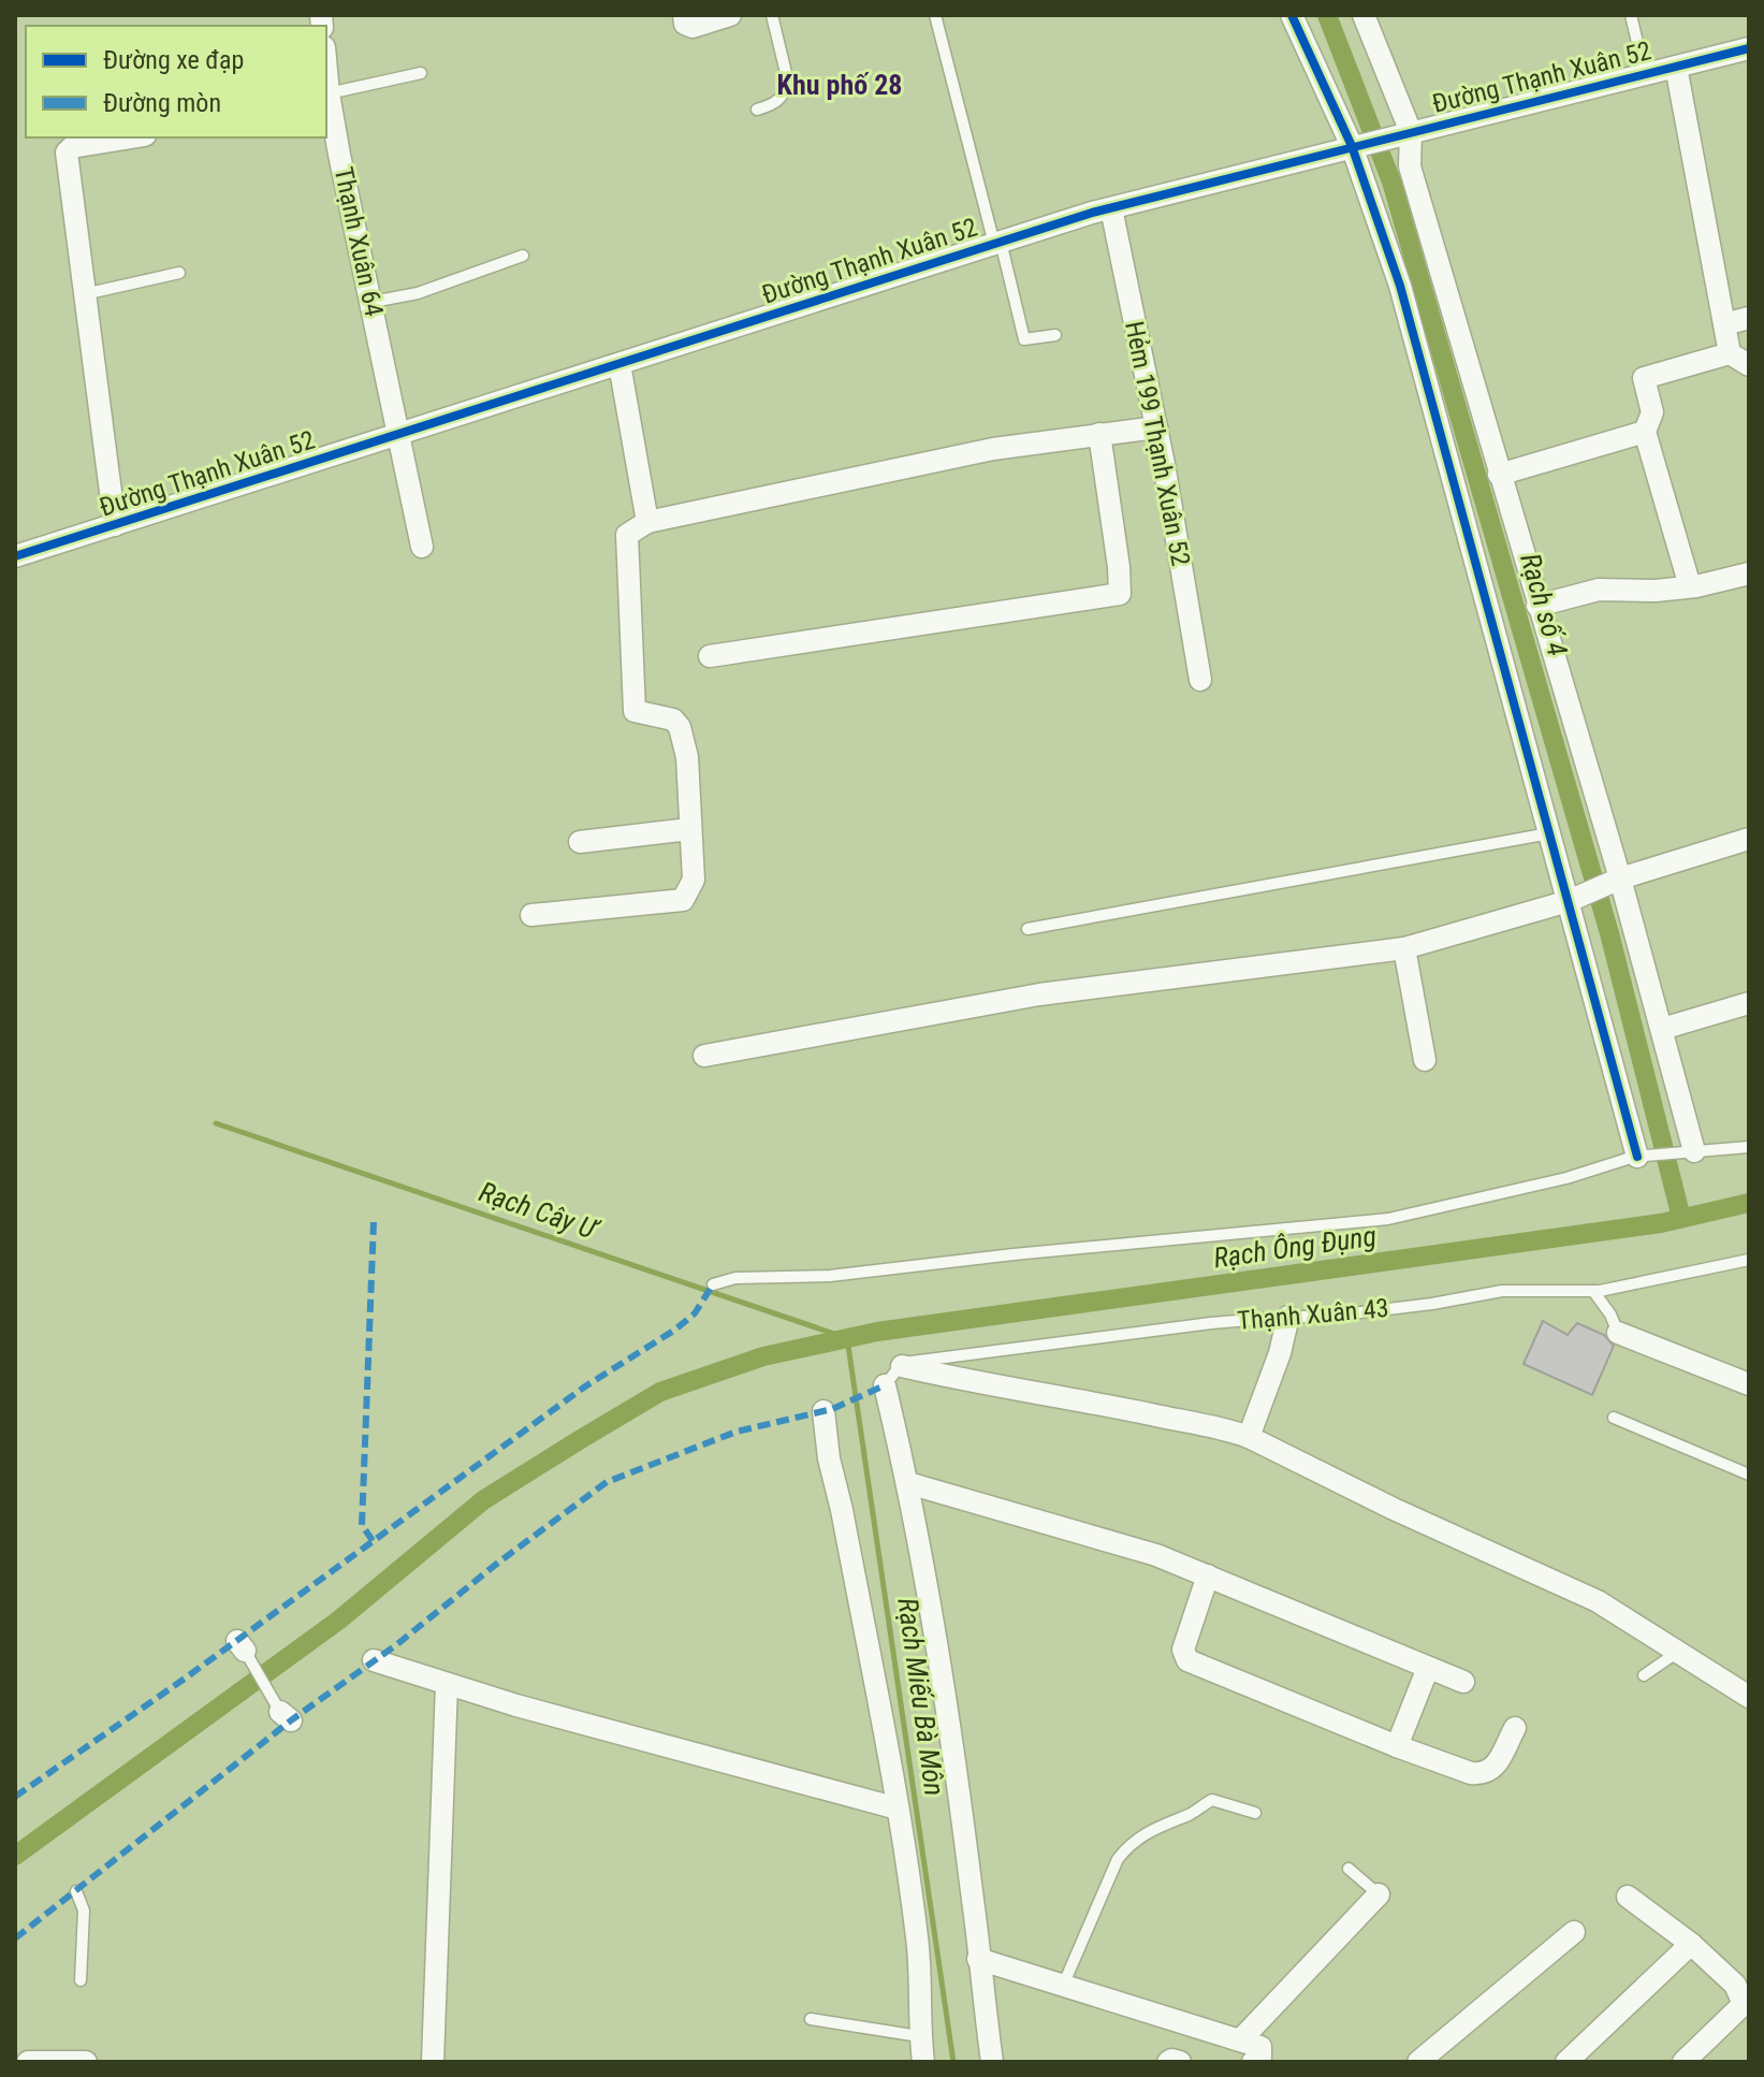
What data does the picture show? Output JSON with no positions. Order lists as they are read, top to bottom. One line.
{"streets":{"street":["Đường Thạnh Xuân 52","Thạnh Xuân 64","Hẻm 199 Thạnh Xuân 52"],"lane":["Thạnh Xuân 43"]},"crossings":[["Đường Thạnh Xuân 52","Thạnh Xuân 64"],["Đường Thạnh Xuân 52","Hẻm 199 Thạnh Xuân 52"]],"districts":["Khu phố 28"],"water":["Rạch số 4","Rạch Cây Ư","Rạch Ông Đụng","Rạch Miếu Bà Môn"],"legend":["Đường xe đạp","Đường mòn"]}
